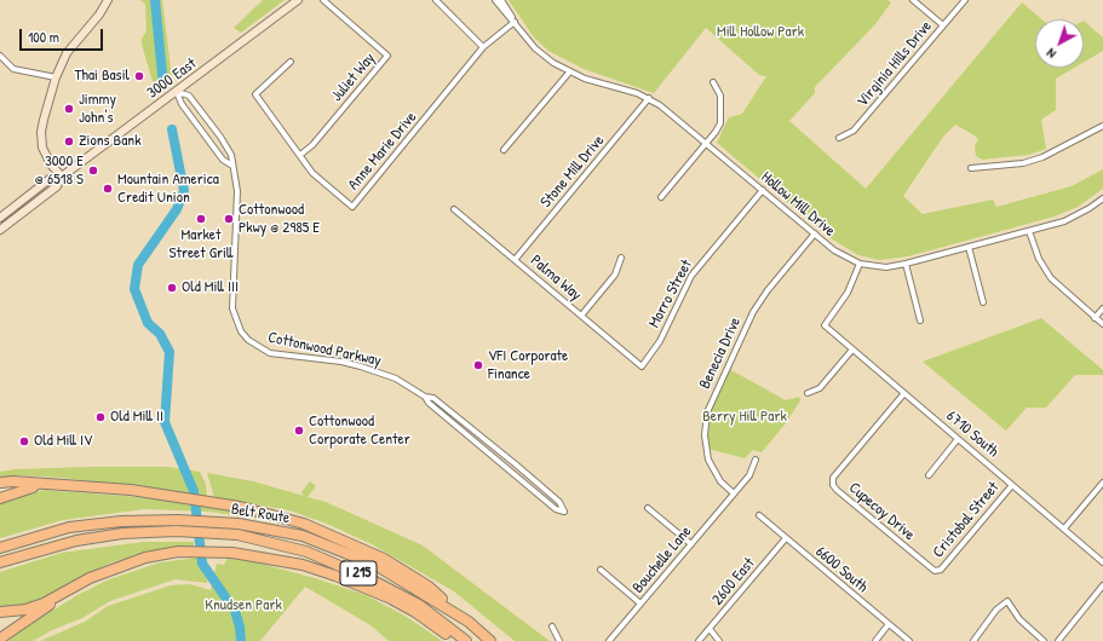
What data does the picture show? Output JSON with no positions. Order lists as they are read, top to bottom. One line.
{"streets":{"highway":["Belt Route","I 215"],"main road":["3000 East"],"street":["Virginia Hills Drive","Juliet Way","Anne Marie Drive","Stone Mill Drive","Hollow Mill Drive","Palma Way","Morro Street","Cottonwood Parkway","Benecia Drive","6710 South","Cupecoy Drive","Cristobal Street","Bouchelle Lane","6600 South","2600 East"]},"crossings":[["Juliet Way","Anne Marie Drive"],["3000 East","Cottonwood Parkway"],["Anne Marie Drive","Hollow Mill Drive"],["Stone Mill Drive","Hollow Mill Drive"],["Stone Mill Drive","Palma Way"],["Hollow Mill Drive","Morro Street"],["Hollow Mill Drive","Benecia Drive"],["Hollow Mill Drive","6710 South"],["Palma Way","Morro Street"],["Benecia Drive","Bouchelle Lane"],["6710 South","Cupecoy Drive"],["6710 South","Cristobal Street"],["Cupecoy Drive","Cristobal Street"],["6600 South","2600 East"]],"parks":["Mill Hollow Park","Berry Hill Park","Knudsen Park"],"places":["Thai Basil","Jimmy John's","Zions Bank","3000 E @ 6518 S","Mountain America Credit Union","Market Street Grill","Cottonwood Pkwy @ 2985 E","Old Mill III","VFI Corporate Finance","Old Mill II","Cottonwood Corporate Center","Old Mill IV"],"scale_bar":"100 m","north":"bottom left"}
